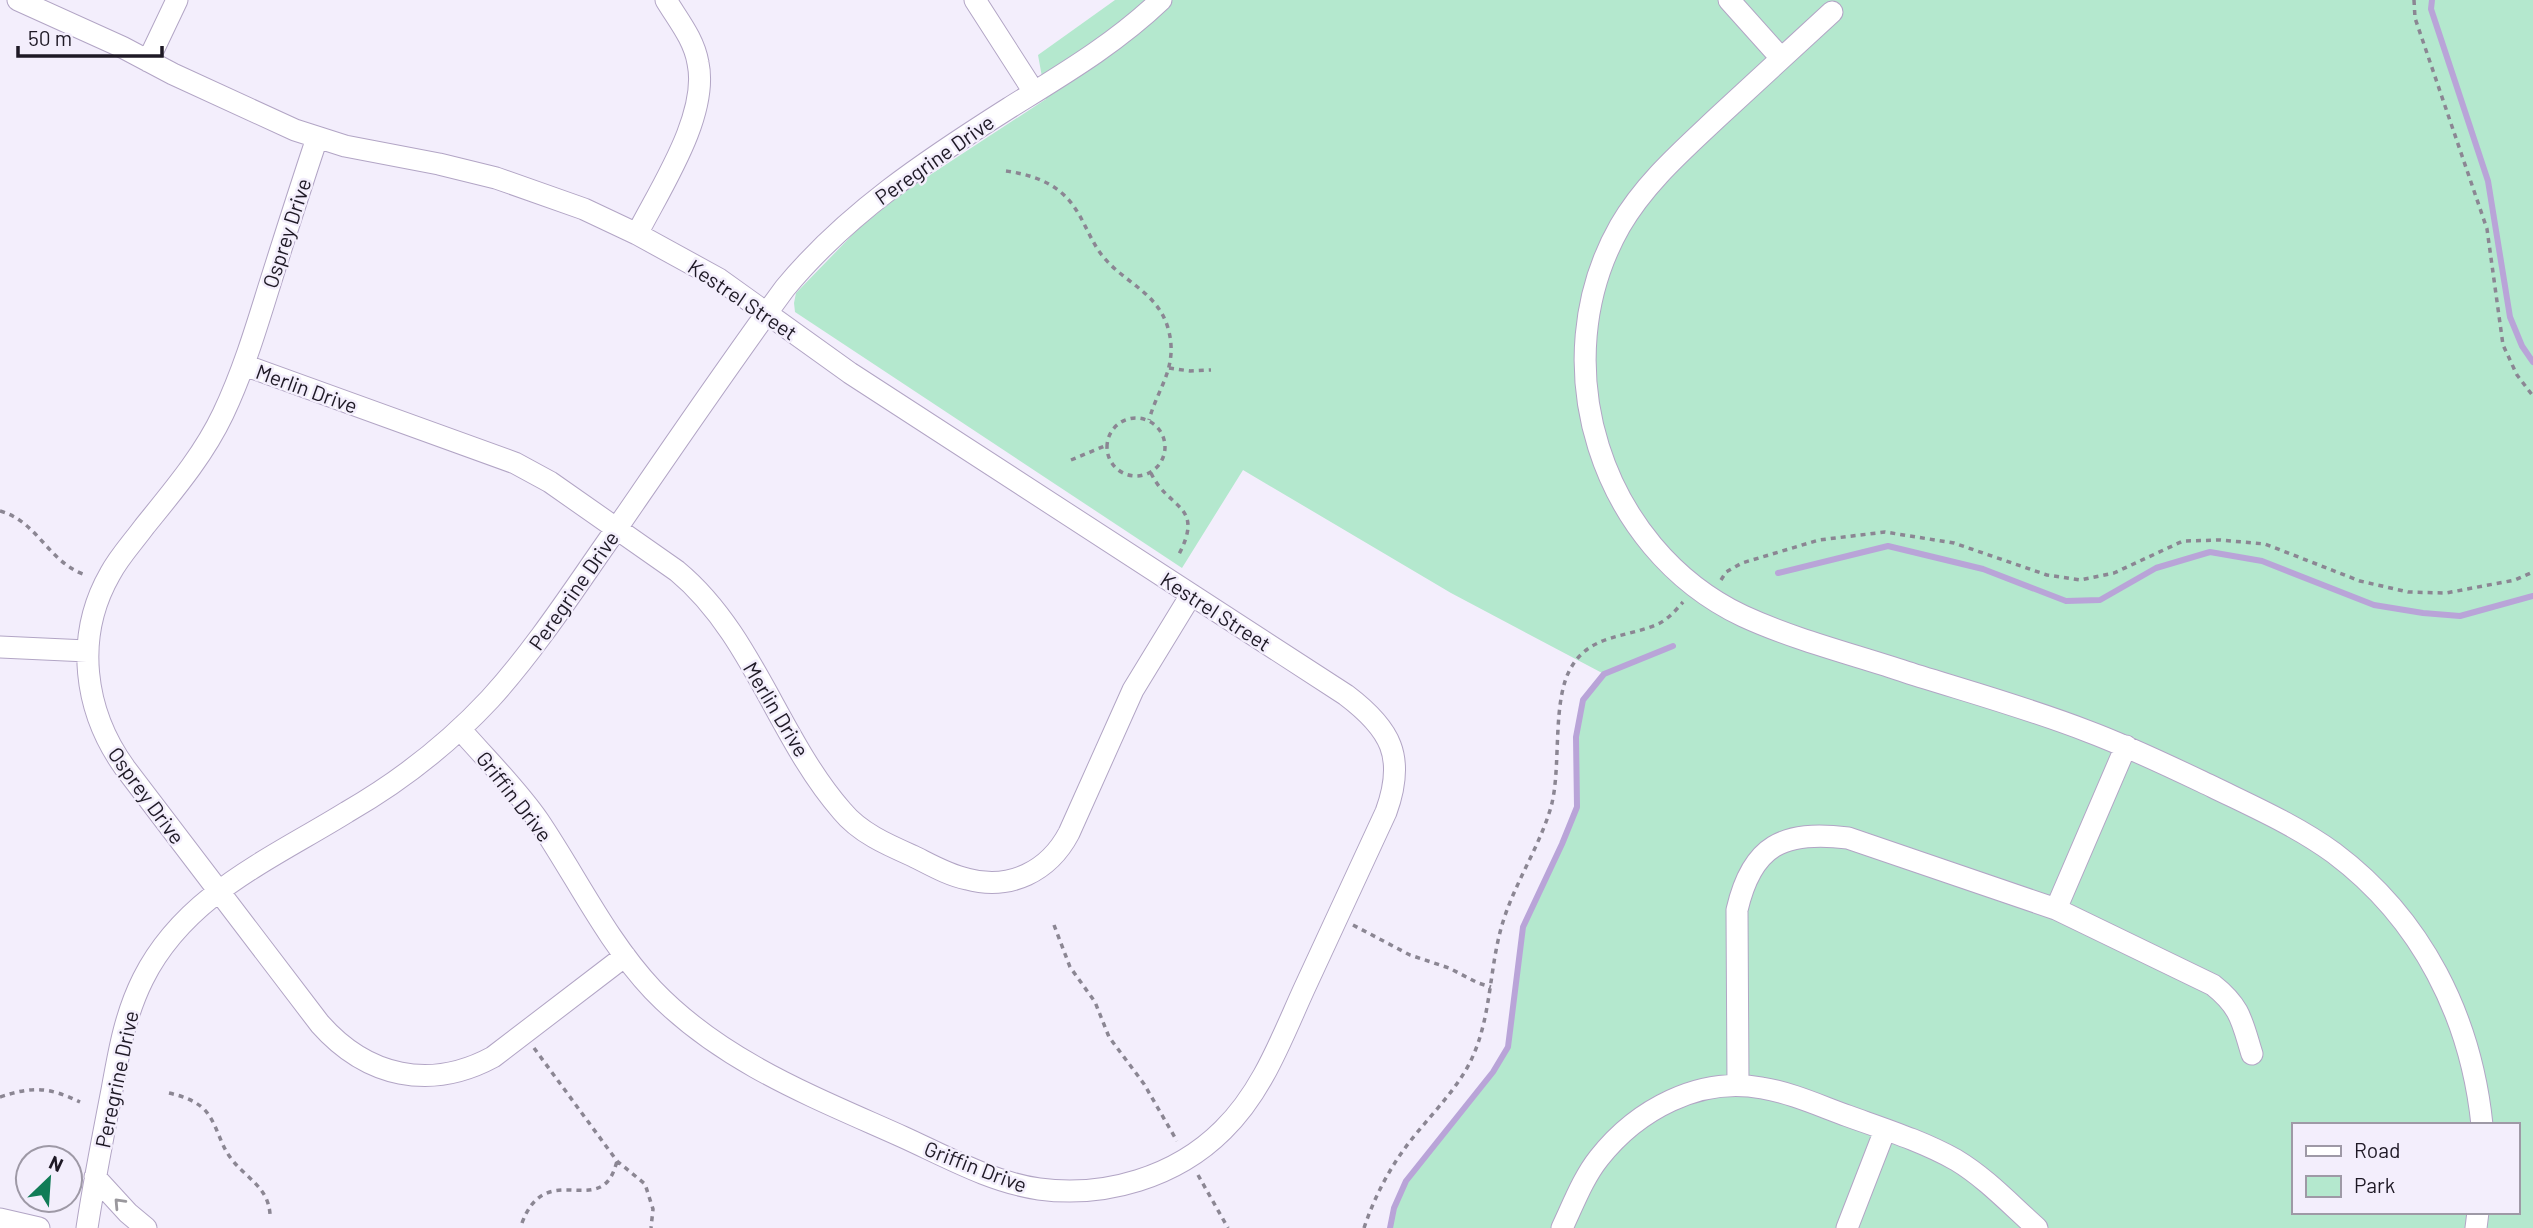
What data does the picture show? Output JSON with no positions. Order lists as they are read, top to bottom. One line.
{"streets":{"street":["Peregrine Drive","Osprey Drive","Kestrel Street","Merlin Drive","Griffin Drive"]},"crossings":[["Peregrine Drive","Osprey Drive"],["Peregrine Drive","Kestrel Street"],["Peregrine Drive","Merlin Drive"],["Peregrine Drive","Griffin Drive"],["Osprey Drive","Kestrel Street"],["Osprey Drive","Merlin Drive"],["Osprey Drive","Griffin Drive"],["Kestrel Street","Merlin Drive"],["Kestrel Street","Griffin Drive"]],"legend":["Road","Park"],"scale_bar":"50 m","north":"top right"}
